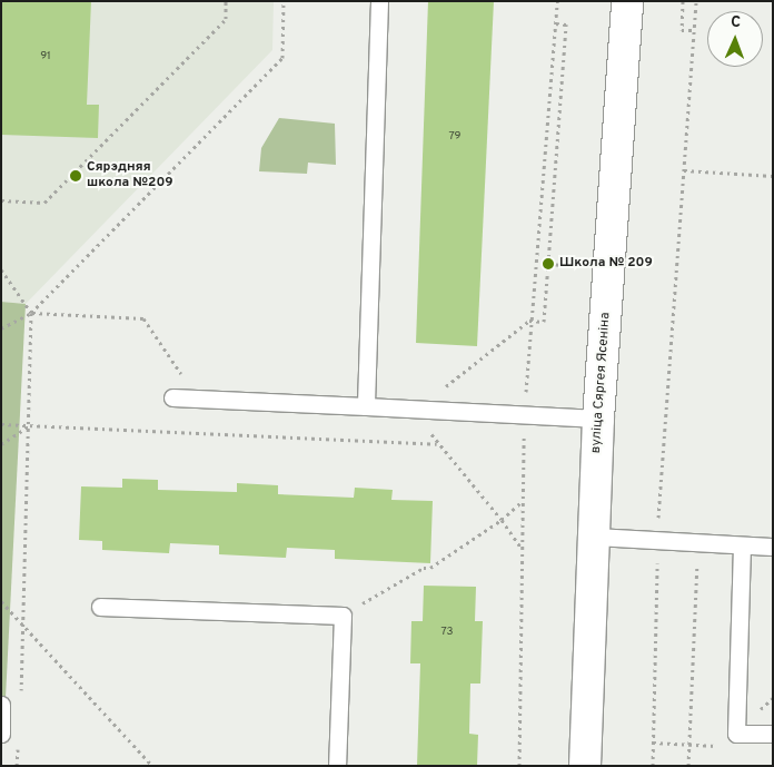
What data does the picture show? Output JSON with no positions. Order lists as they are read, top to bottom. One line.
{"streets":{"main road":["вуліца Сяргея Ясеніна"]},"places":["Сярэдняя школа №209","Школа № 209"],"house_numbers":["91","79","73"],"north":"top"}
